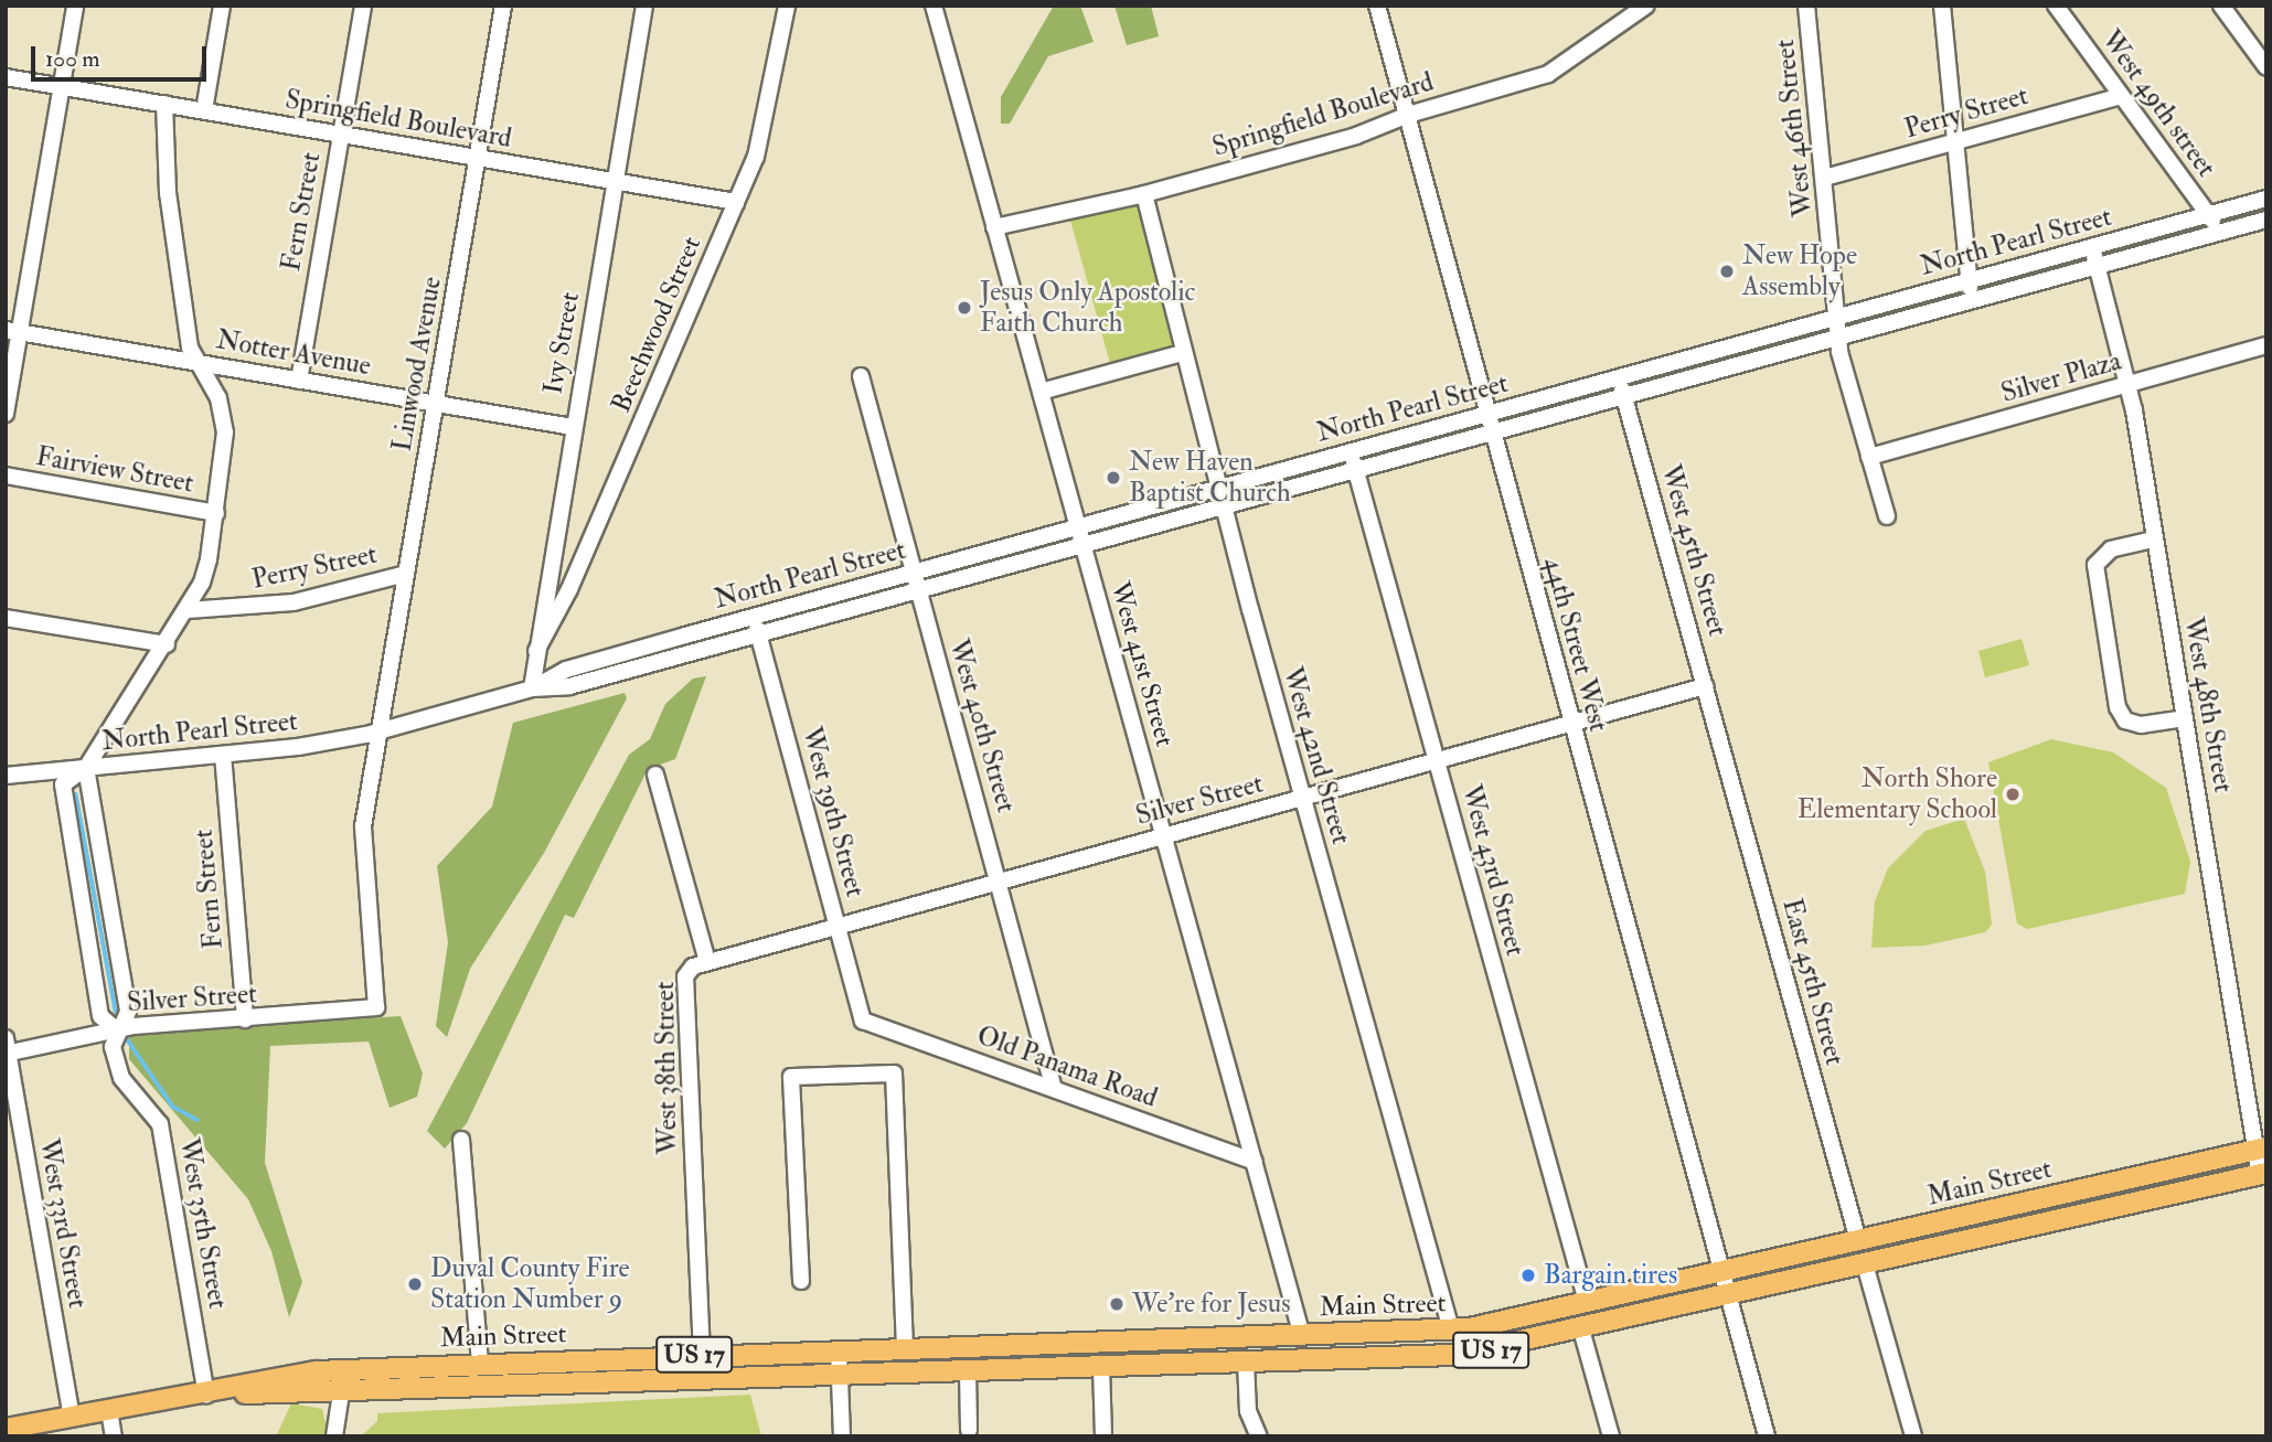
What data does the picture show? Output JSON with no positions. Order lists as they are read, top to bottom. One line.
{"streets":{"main road":["Main Street","US 17"],"street":["West 49th street","Perry Street","Springfield Boulevard","West 46th Street","Fern Street","North Pearl Street","Beechwood Street","Ivy Street","Notter Avenue","Linwood Avenue","Silver Plaza","Fairview Street","West 45th Street","44th Street West","West 41st Street","West 48th Street","West 40th Street","West 42nd Street","Silver Street","West 39th Street","West 43rd Street","East 45th Street","Old Panama Road","West 38th Street","West 33rd Street","West 35th Street"]},"crossings":[["West 49th street","Perry Street"],["West 49th street","North Pearl Street"],["Perry Street","West 46th Street"],["Perry Street","Linwood Avenue"],["Springfield Boulevard","Fern Street"],["Springfield Boulevard","Beechwood Street"],["Springfield Boulevard","Ivy Street"],["Springfield Boulevard","Linwood Avenue"],["Springfield Boulevard","44th Street West"],["Springfield Boulevard","West 41st Street"],["Springfield Boulevard","West 42nd Street"],["West 46th Street","North Pearl Street"],["West 46th Street","Silver Plaza"],["Fern Street","North Pearl Street"],["Fern Street","Notter Avenue"],["Fern Street","Silver Street"],["North Pearl Street","Ivy Street"],["North Pearl Street","Linwood Avenue"],["North Pearl Street","West 45th Street"],["North Pearl Street","44th Street West"],["North Pearl Street","West 41st Street"],["North Pearl Street","West 48th Street"],["North Pearl Street","West 40th Street"],["North Pearl Street","West 42nd Street"],["North Pearl Street","West 39th Street"],["North Pearl Street","West 43rd Street"],["Beechwood Street","Ivy Street"],["Ivy Street","Notter Avenue"],["Notter Avenue","Linwood Avenue"],["Linwood Avenue","Silver Street"],["Silver Plaza","West 48th Street"],["West 45th Street","Silver Street"],["West 45th Street","East 45th Street"],["44th Street West","Silver Street"],["44th Street West","Main Street"],["West 41st Street","Silver Street"],["West 41st Street","Old Panama Road"],["West 41st Street","Main Street"],["West 48th Street","Main Street"],["West 40th Street","Silver Street"],["West 40th Street","Old Panama Road"],["West 42nd Street","Silver Street"],["West 42nd Street","Main Street"],["Silver Street","West 39th Street"],["Silver Street","West 43rd Street"],["Silver Street","West 38th Street"],["Silver Street","West 33rd Street"],["Silver Street","West 35th Street"],["West 39th Street","Old Panama Road"],["West 43rd Street","Main Street"],["East 45th Street","Main Street"],["West 38th Street","Main Street"],["Main Street","West 33rd Street"],["Main Street","West 35th Street"]],"places":["New Hope Assembly","Jesus Only Apostolic Faith Church","New Haven Baptist Church","North Shore Elementary School","Bargain tires","Duval County Fire Station Number 9","We're for Jesus"],"scale_bar":"100 m"}
